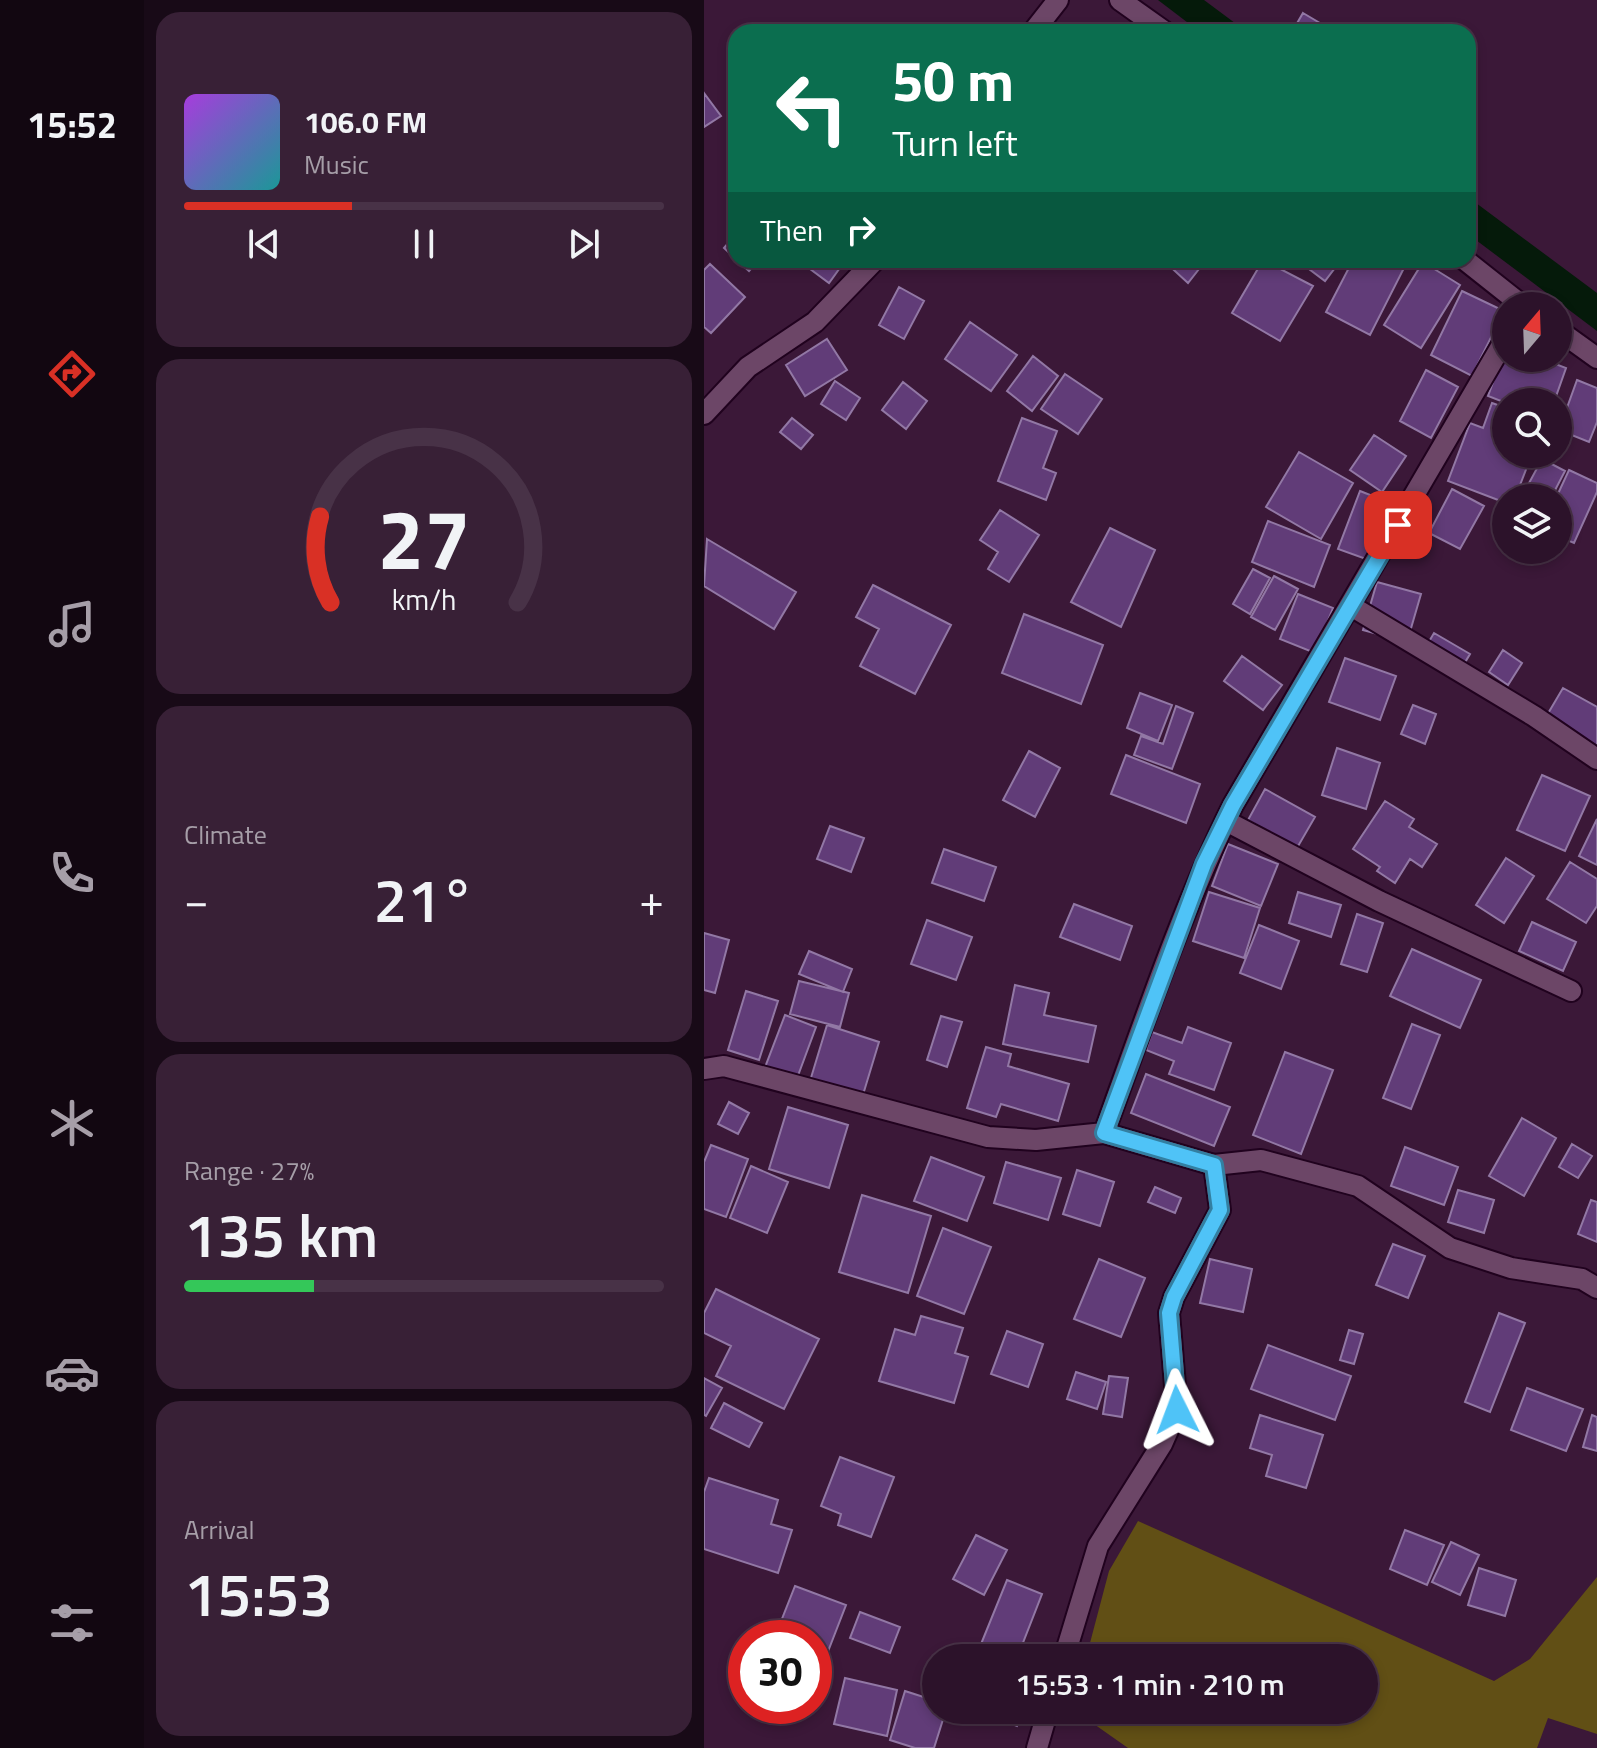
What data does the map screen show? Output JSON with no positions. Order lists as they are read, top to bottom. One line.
{"north":"top","page":{"tabs":"15:52","turn":["50 m","Turn left"],"song":["106.0 FM","Music"],"then":"Then","tile":["Climate",["Range · 27%","135 km"],["Arrival","15:53"]],"heat":["−","21°","+"],"limit":"30","trip":"15:53 · 1 min · 210 m","gauge":["27","km/h"]}}
